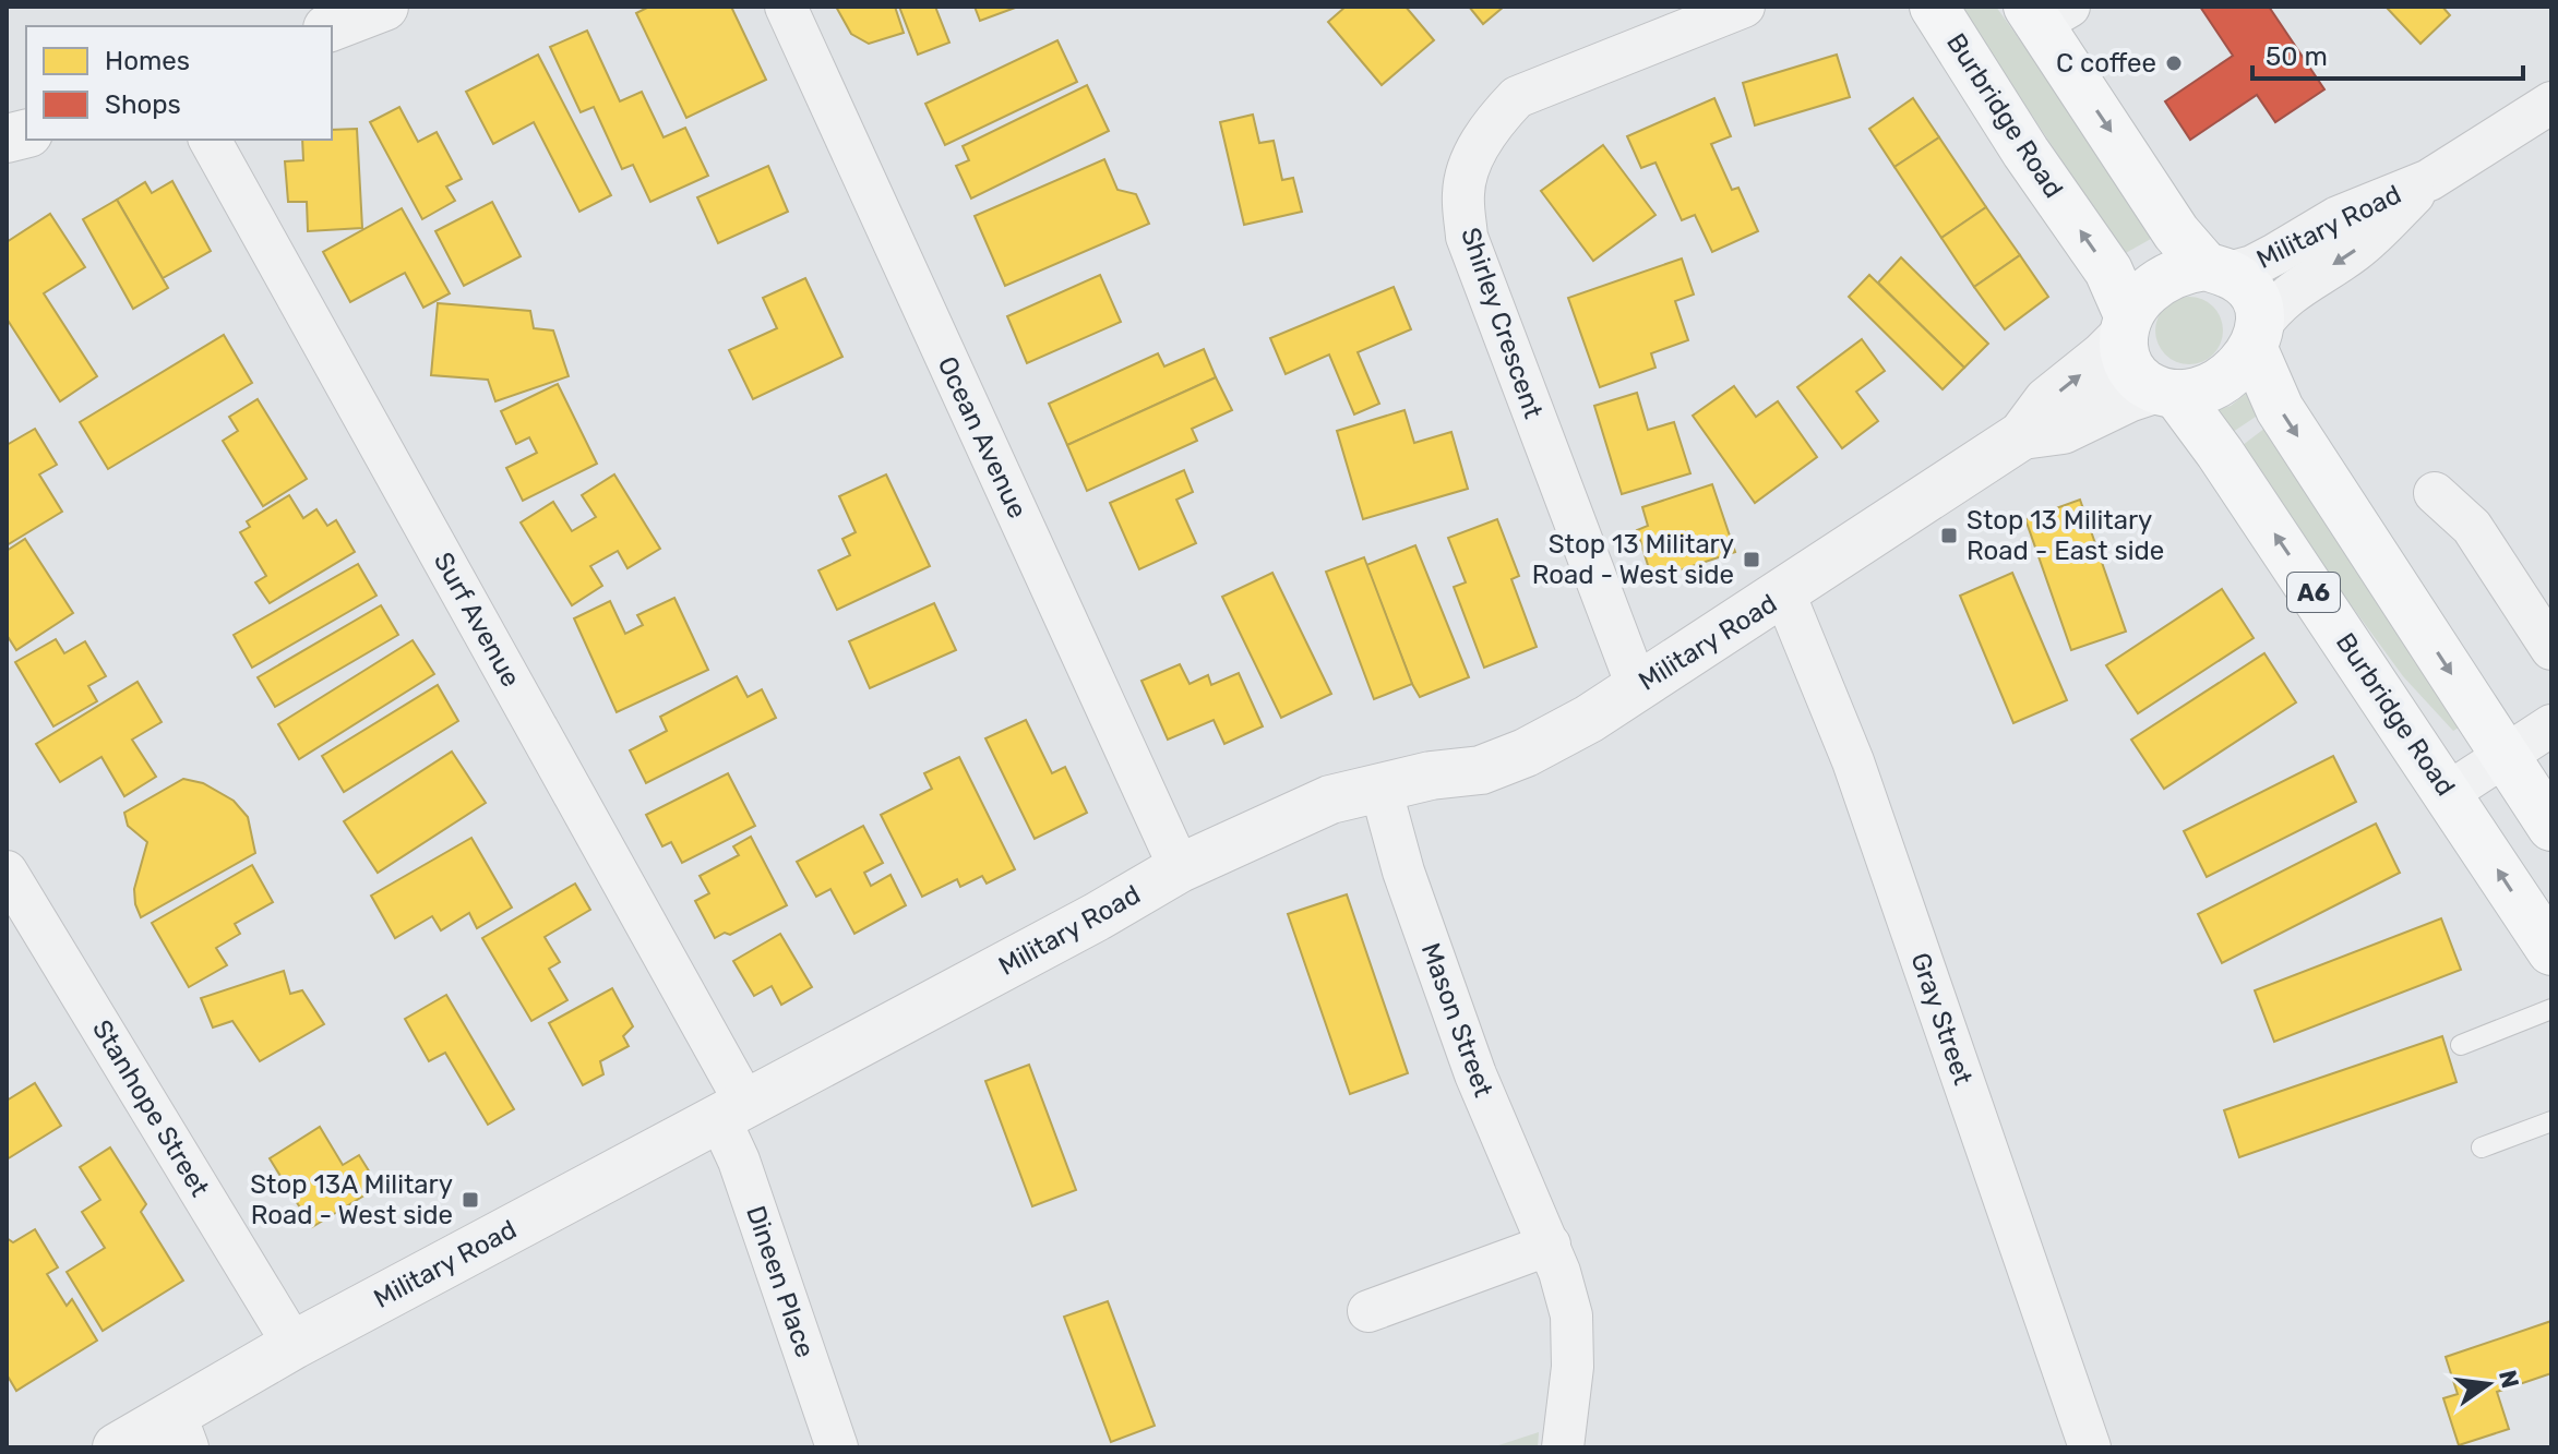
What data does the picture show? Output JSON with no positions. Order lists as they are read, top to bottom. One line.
{"streets":{"main road":["Burbridge Road","A6"],"street":["Military Road","Shirley Crescent","Ocean Avenue","Surf Avenue","Gray Street","Mason Street","Stanhope Street","Dineen Place"]},"crossings":[["Burbridge Road","Military Road"],["Burbridge Road","A6"],["Military Road","Shirley Crescent"],["Military Road","Ocean Avenue"],["Military Road","A6"],["Military Road","Surf Avenue"],["Military Road","Gray Street"],["Military Road","Mason Street"],["Military Road","Stanhope Street"],["Military Road","Dineen Place"],["Surf Avenue","Dineen Place"]],"places":{"other":["C coffee"],"transit":["Stop 13 Military Road - East side","Stop 13 Military Road - West side","Stop 13A Military Road - West side"]},"legend":["Homes","Shops"],"scale_bar":"50 m","north":"right"}
